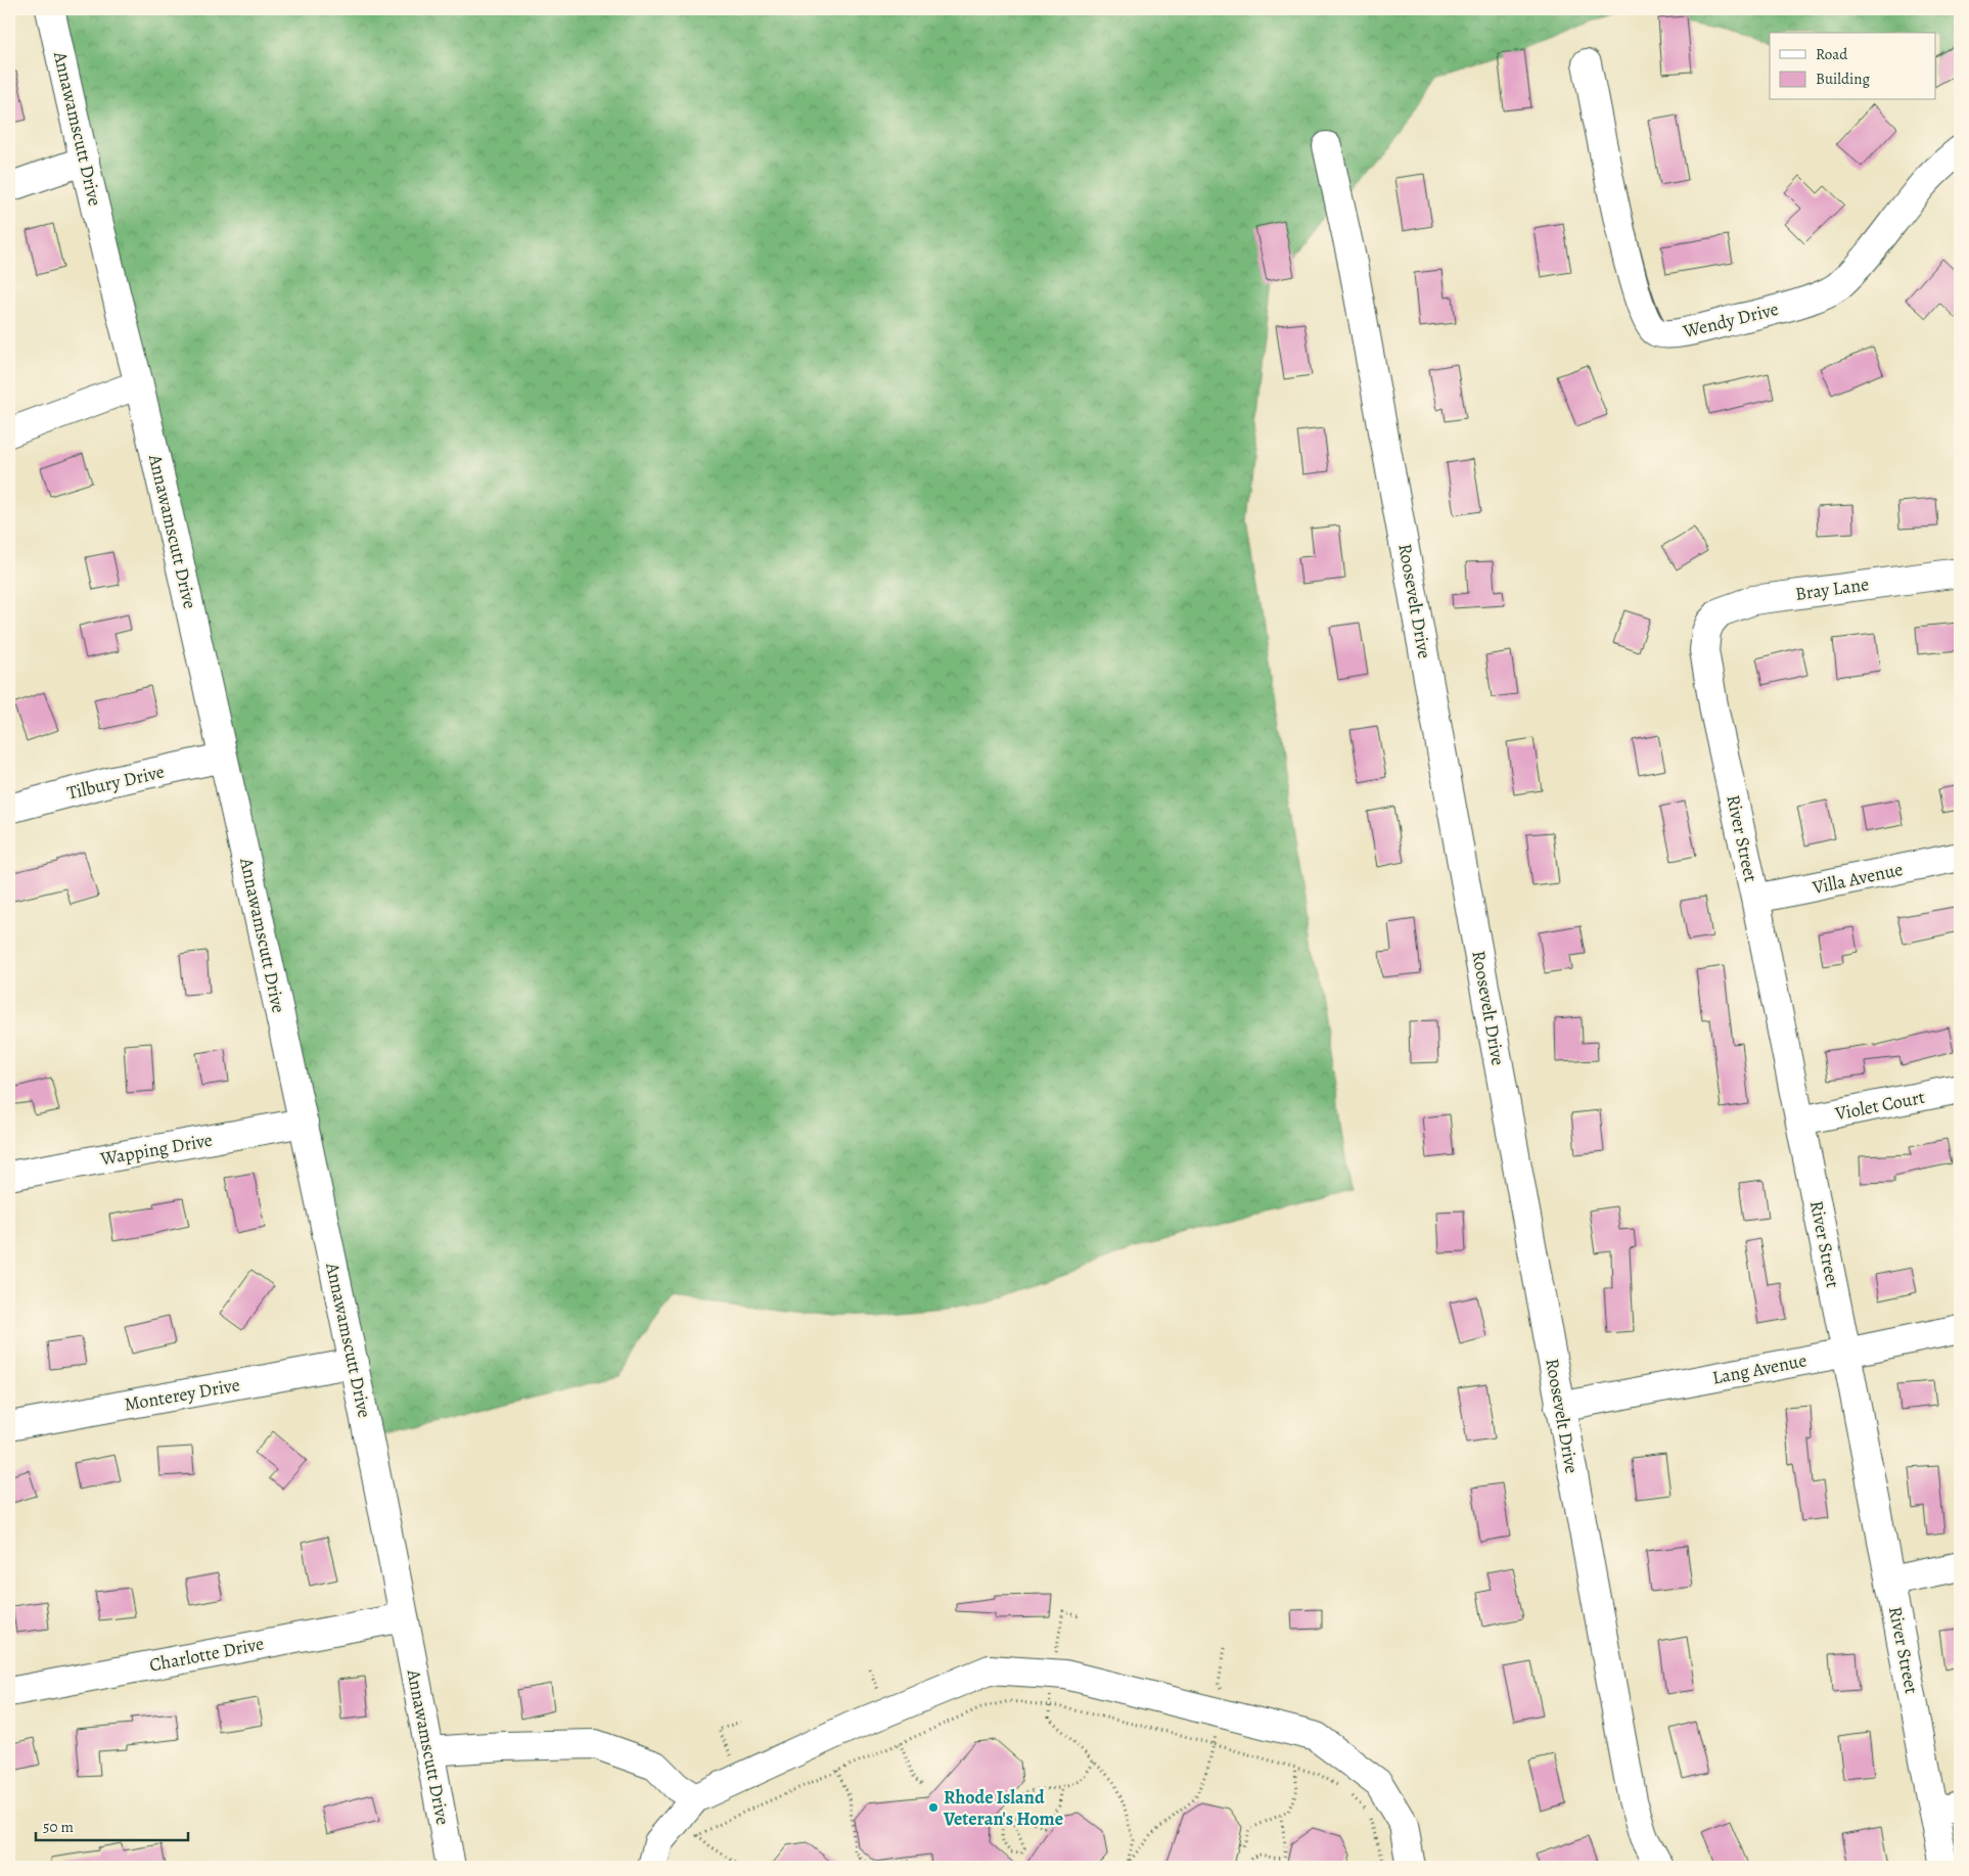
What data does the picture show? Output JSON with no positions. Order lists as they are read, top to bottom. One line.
{"streets":{"street":["Annawamscutt Drive","Wendy Drive","Bray Lane","Roosevelt Drive","Tilbury Drive","River Street","Villa Avenue","Violet Court","Wapping Drive","Lang Avenue","Monterey Drive","Charlotte Drive"]},"crossings":[["Annawamscutt Drive","Tilbury Drive"],["Annawamscutt Drive","Wapping Drive"],["Annawamscutt Drive","Monterey Drive"],["Annawamscutt Drive","Charlotte Drive"],["Bray Lane","River Street"],["Roosevelt Drive","Lang Avenue"],["River Street","Villa Avenue"],["River Street","Violet Court"],["River Street","Lang Avenue"]],"places":["Rhode Island Veteran's Home"],"legend":["Road","Building"],"scale_bar":"50 m"}
